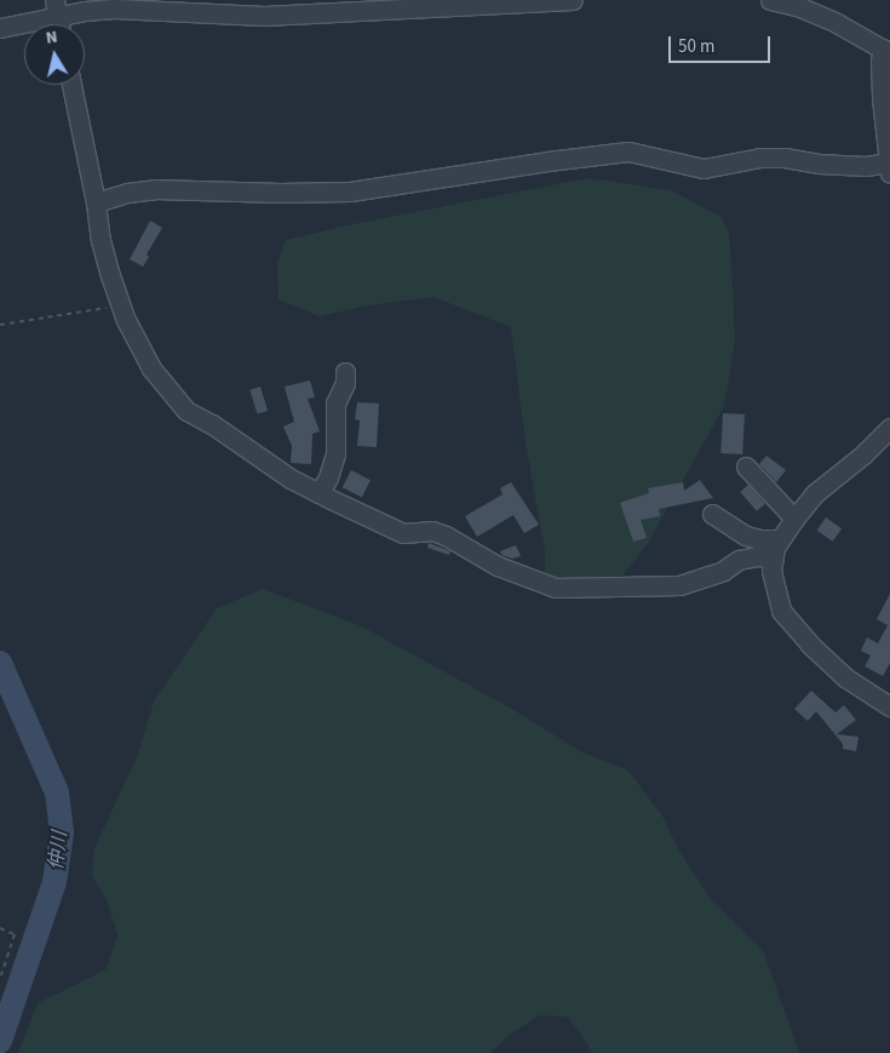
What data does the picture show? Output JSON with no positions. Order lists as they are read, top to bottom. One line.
{"water":["仲川"],"scale_bar":"50 m","north":"top"}
